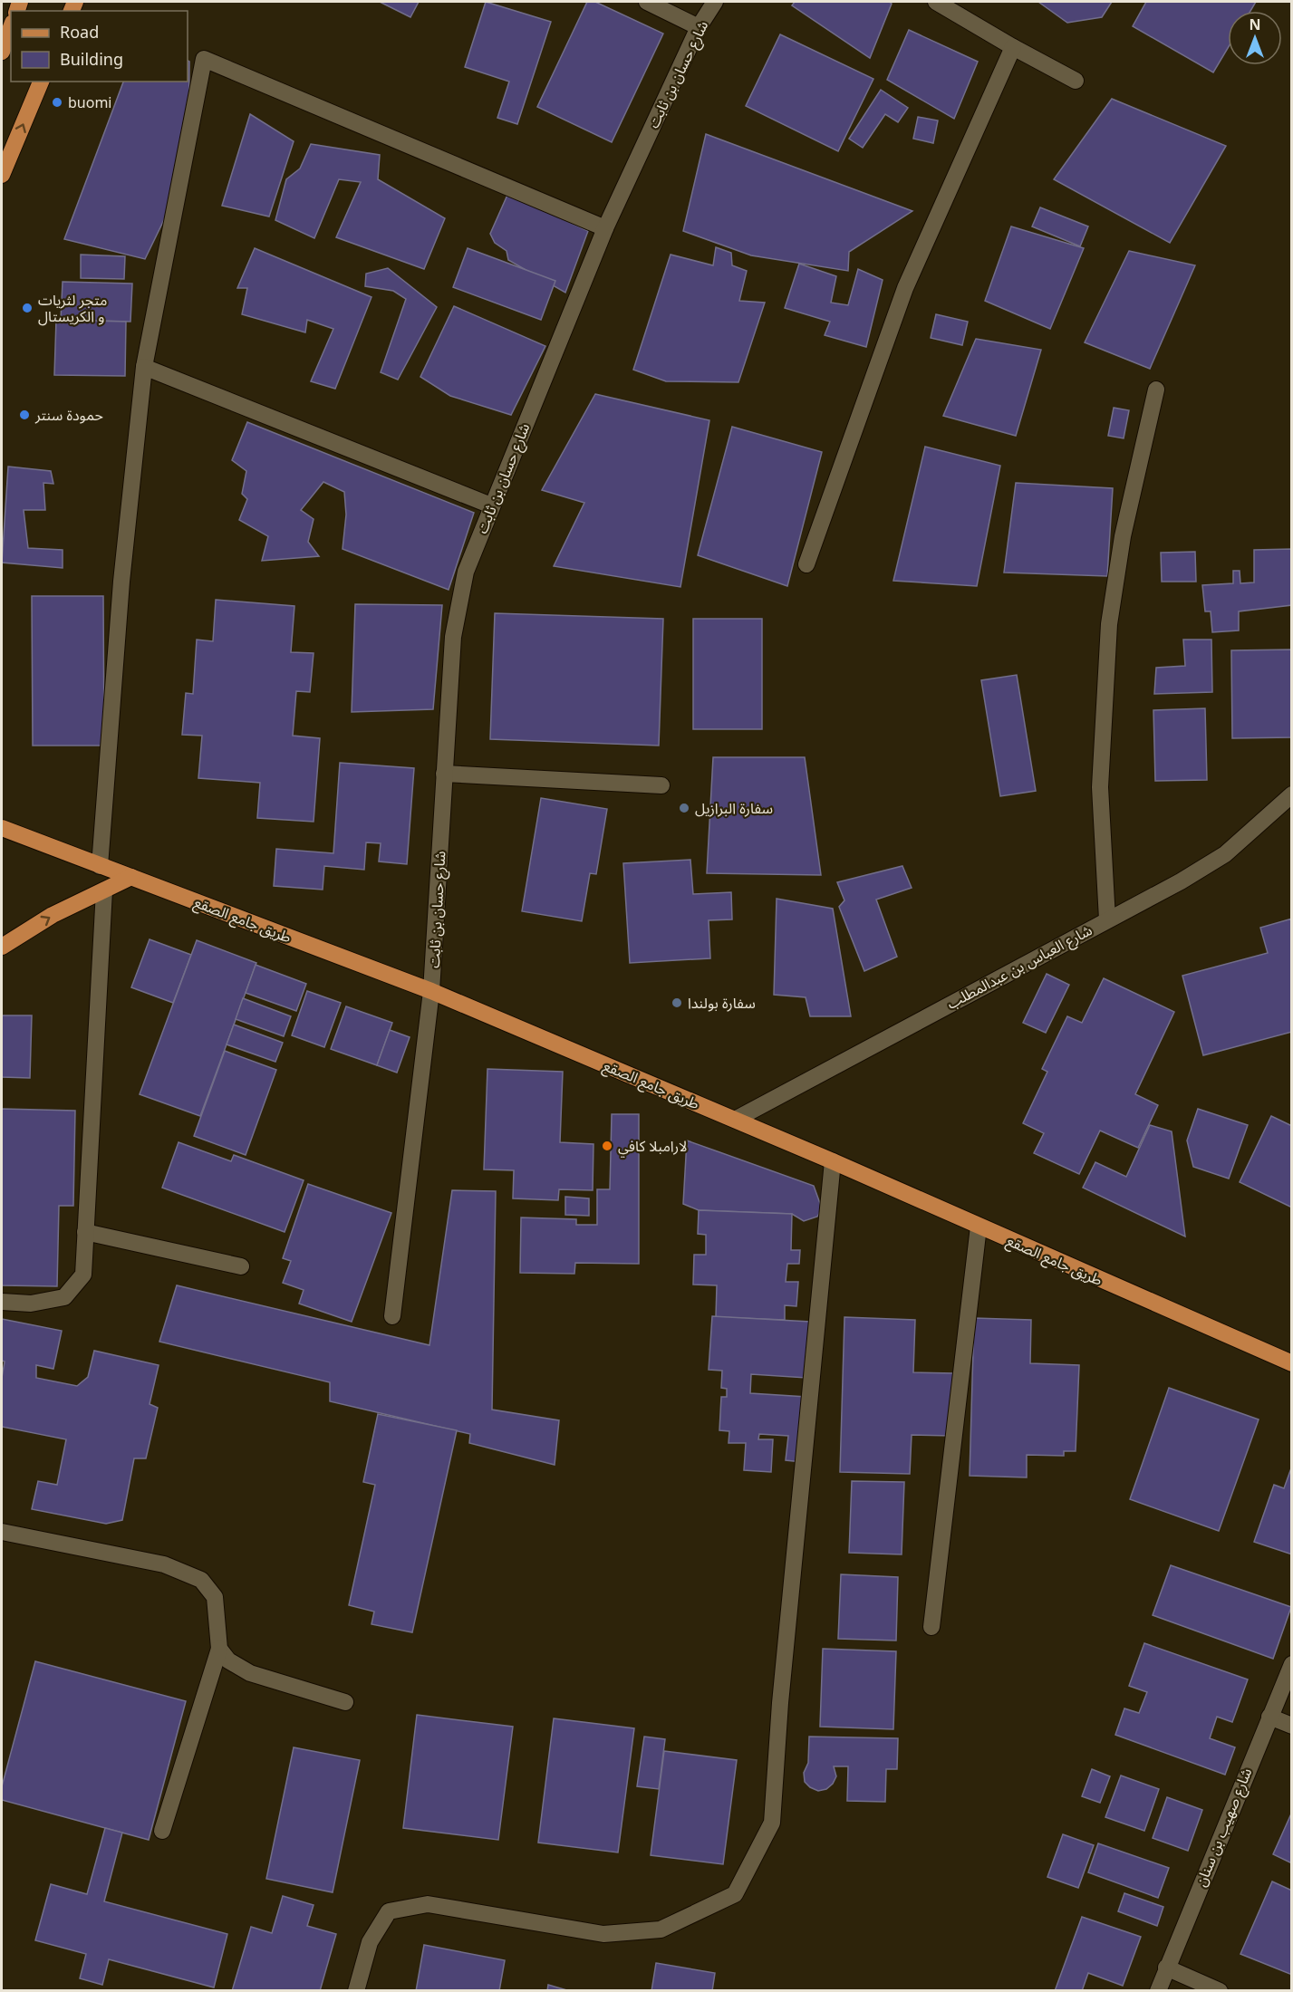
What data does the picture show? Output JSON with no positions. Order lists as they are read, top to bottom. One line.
{"streets":{"main road":["طريق جامع الصقع"],"street":["شارع حسان بن ثابت","شارع العباس بن عبدالمطلب","شارع صهيب بن سنان"]},"crossings":[["شارع حسان بن ثابت","طريق جامع الصقع"],["طريق جامع الصقع","شارع العباس بن عبدالمطلب"]],"places":["buomi","متجر لثريات و الكريستال","حمودة سنتر","سفارة البرازيل","سفارة بولندا","لارامبلا كافي"],"legend":["Road","Building"],"north":"top"}
